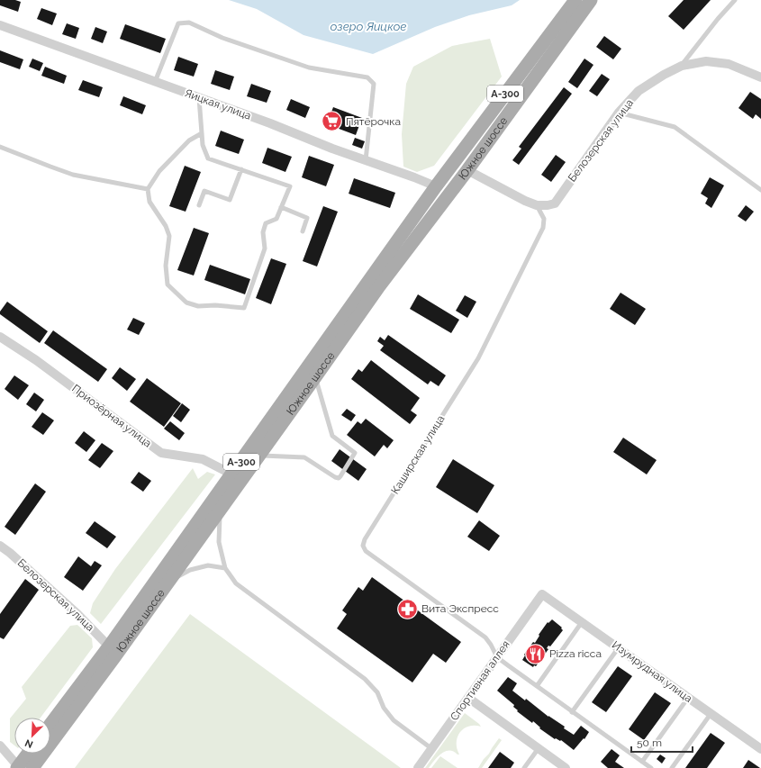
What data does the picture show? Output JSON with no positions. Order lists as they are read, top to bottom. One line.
{"streets":{"main road":["А-300","Южное шоссе"],"street":["Яицкая улица","Белозерская улица","Приозёрная улица","Изумрудная улица","Спортивная аллея"],"lane":["Каширская улица"]},"crossings":[["Яицкая улица","Южное шоссе"],["Белозерская улица","Южное шоссе"],["Белозерская улица","Каширская улица"],["Южное шоссе","Приозёрная улица"],["Каширская улица","Спортивная аллея"],["Изумрудная улица","Спортивная аллея"]],"water":["озеро Яицкое"],"places":{"supermarket":["Пятёрочка"],"pharmacy":["Вита Экспресс"],"restaurant":["Pizza ricca"]},"scale_bar":"50 m","north":"bottom left"}
